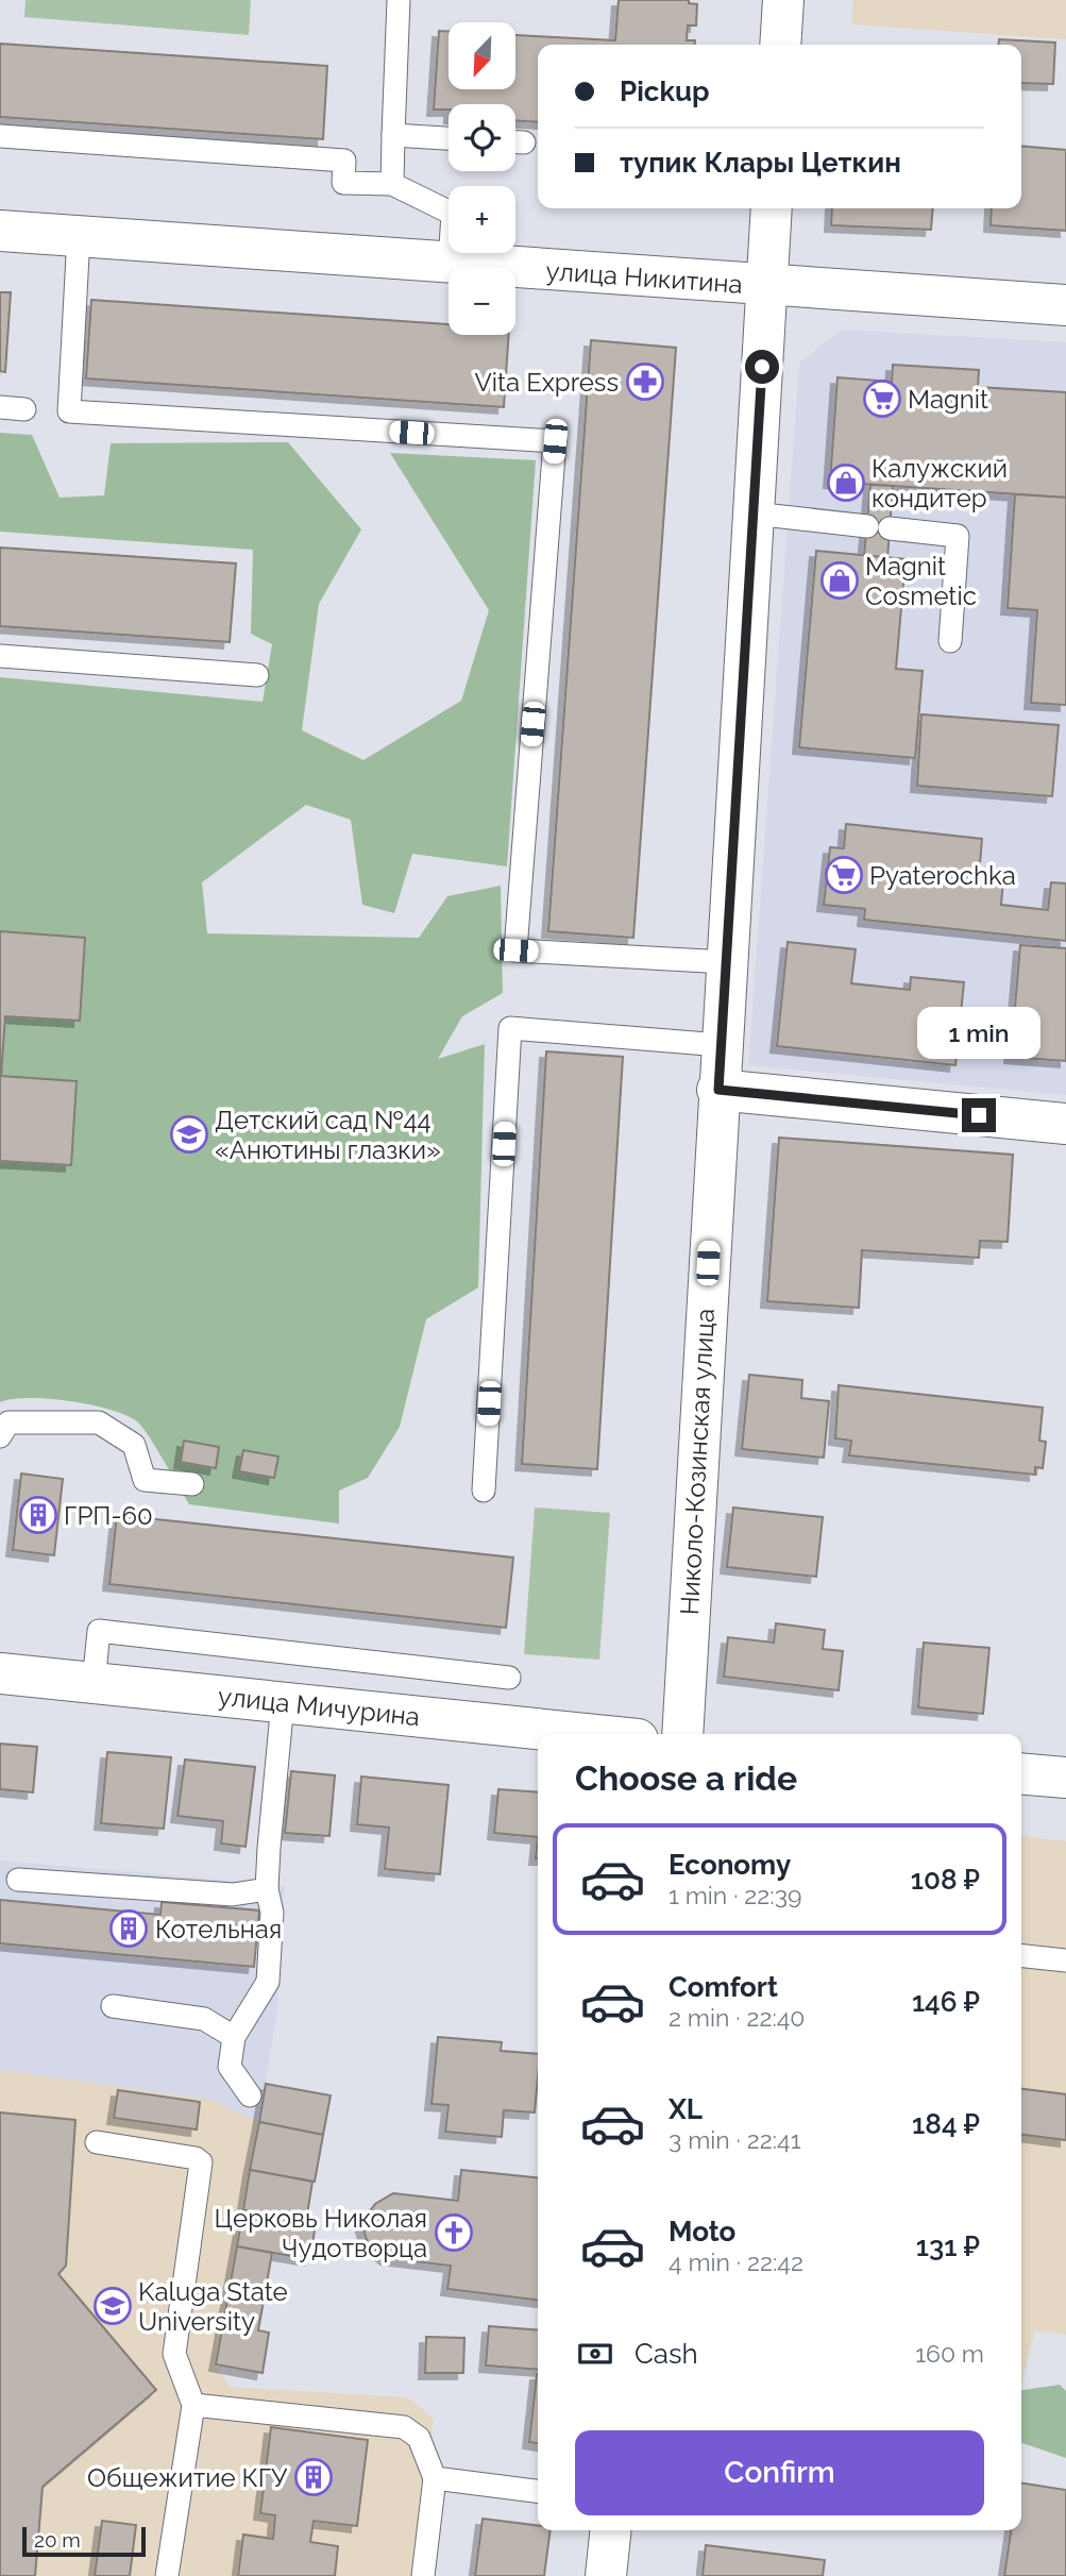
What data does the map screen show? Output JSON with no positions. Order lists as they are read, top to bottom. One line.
{"streets":{"street":["улица Никитина","Николо-Козинская улица","улица Мичурина"]},"crossings":[["улица Никитина","Николо-Козинская улица"]],"places":{"pharmacy":["Vita Express"],"supermarket":["Magnit","Pyaterochka"],"shop":["Калужский кондитер","Magnit Cosmetic"],"school or university":["Детский сад №44 «Анютины глазки»","Kaluga State University"],"building":["ГРП-60","Котельная","Общежитие КГУ"],"church":["Церковь Николая Чудотворца"]},"scale_bar":"20 m","north":"bottom left","page":{"map_buttons":["+","−"],"banner":["Pickup","тупик Клары Цеткин"],"bubble":"1 min","heading":"Choose a ride","list":[{"name":"Economy","note":"1 min · 22:39","value":"108 ₽"},{"name":"Comfort","note":"2 min · 22:40","value":"146 ₽"},{"name":"XL","note":"3 min · 22:41","value":"184 ₽"},{"name":"Moto","note":"4 min · 22:42","value":"131 ₽"}],"pay":["Cash","160 m"],"buttons":"Confirm","scale":"20 m"}}
